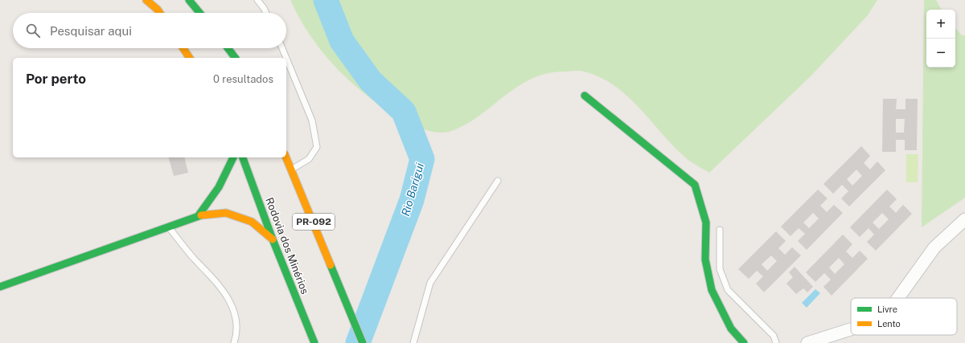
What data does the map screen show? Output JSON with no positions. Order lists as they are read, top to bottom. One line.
{"streets":{"main road":["PR-092","Rodovia dos Minérios"]},"water":["Rio Barigui"],"legend":["Livre","Lento"],"page":{"map_buttons":["+","−"],"search":"Pesquisar aqui","heading":["Por perto","0 resultados"]}}
